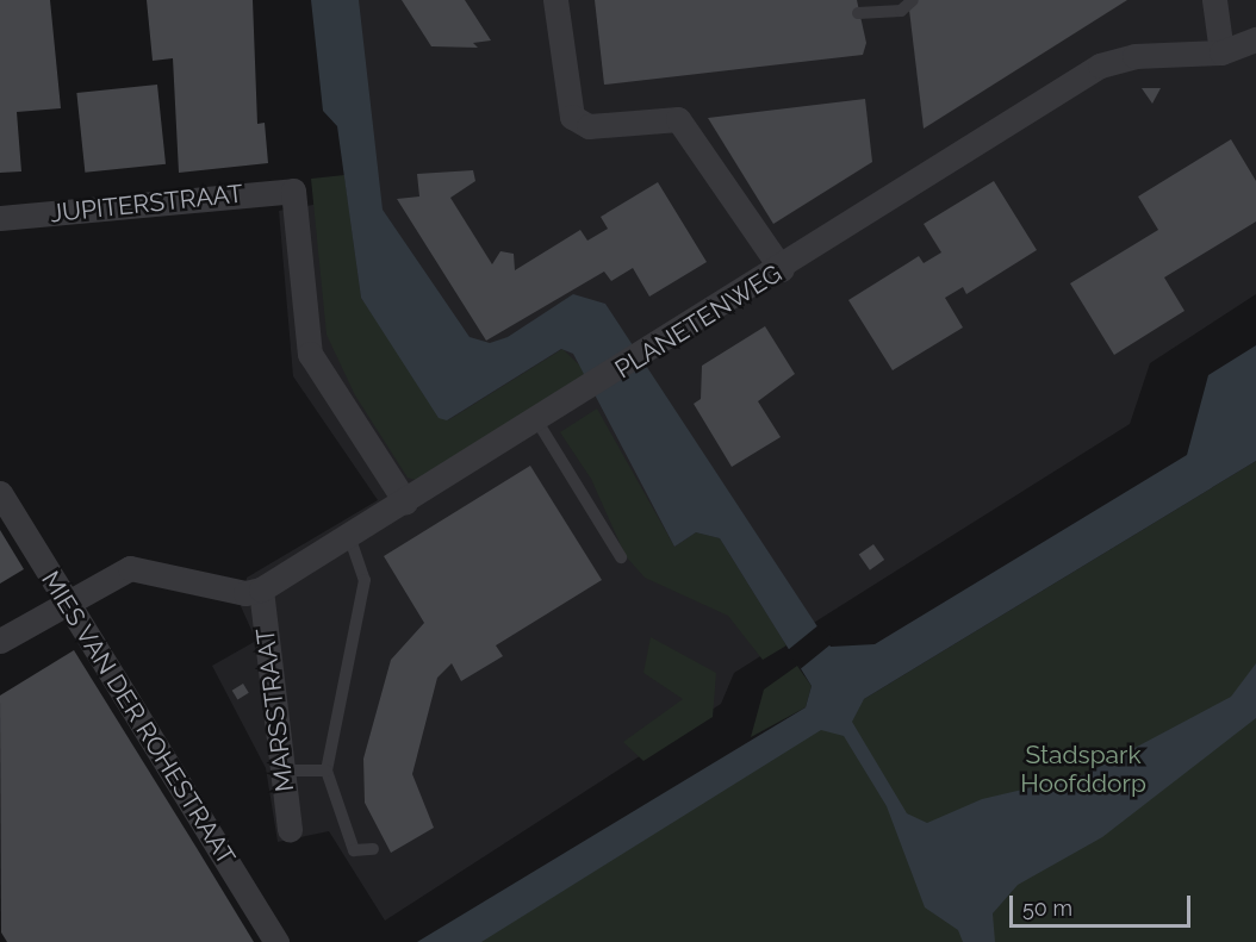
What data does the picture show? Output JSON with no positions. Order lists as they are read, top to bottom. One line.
{"streets":{"street":["JUPITERSTRAAT","PLANETENWEG","MARSSTRAAT","MIES VAN DER ROHESTRAAT"]},"crossings":[["JUPITERSTRAAT","PLANETENWEG"],["PLANETENWEG","MARSSTRAAT"]],"parks":["Stadspark Hoofddorp"],"scale_bar":"50 m"}
